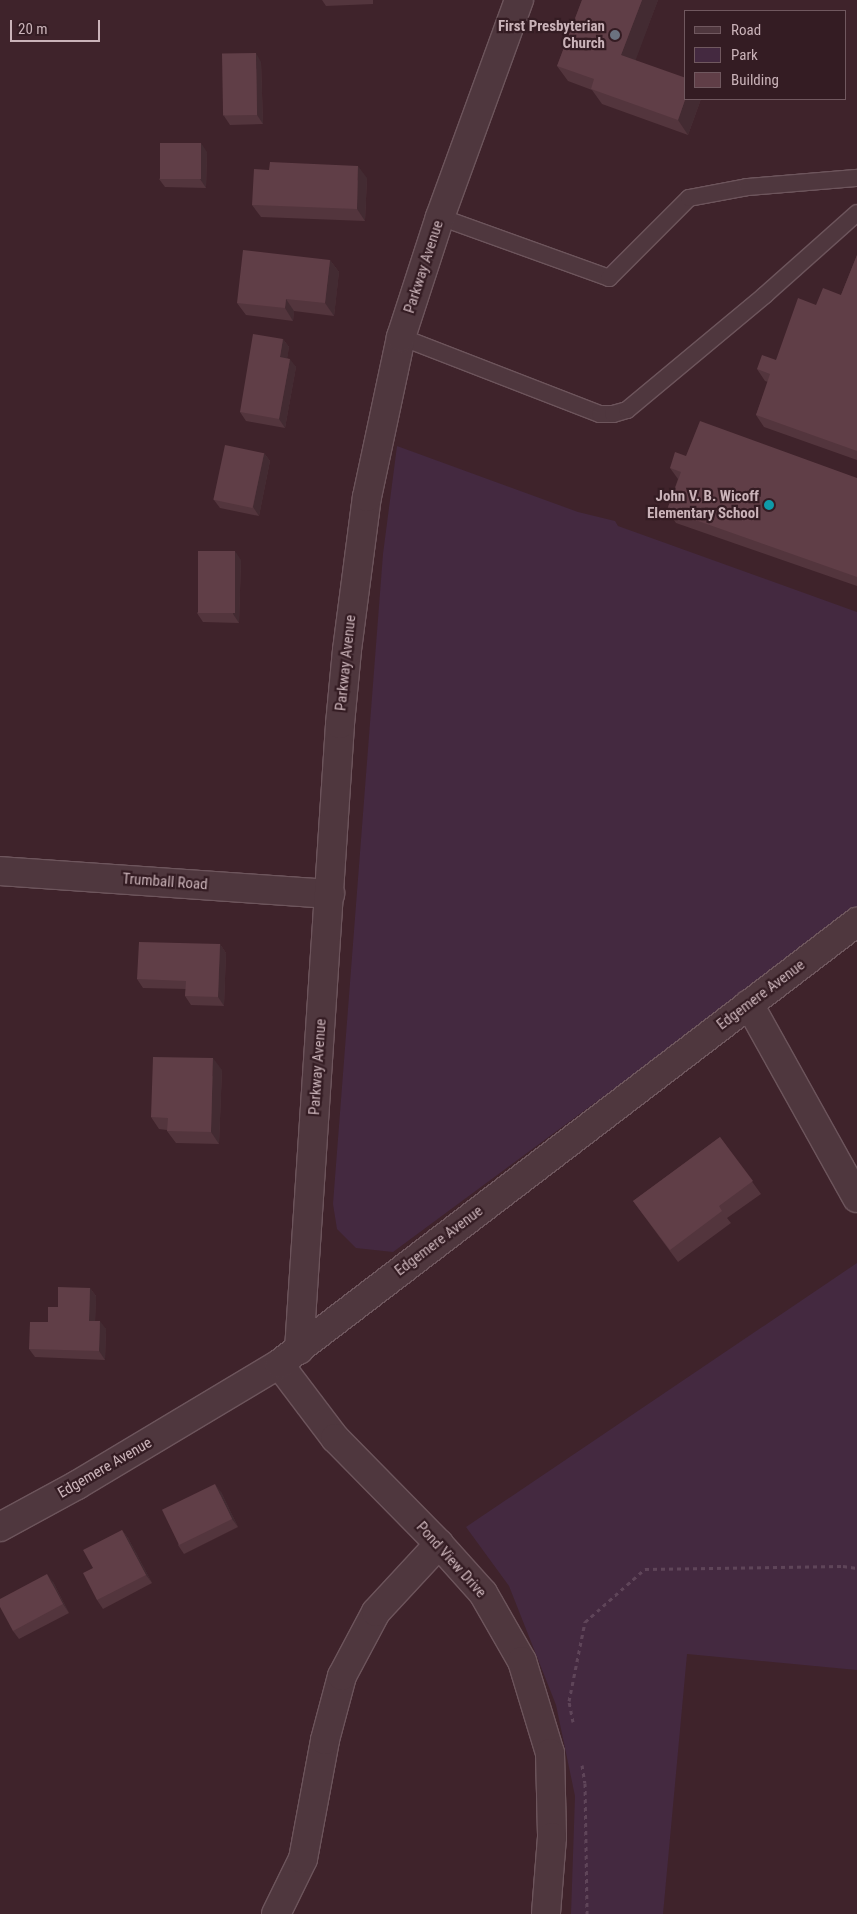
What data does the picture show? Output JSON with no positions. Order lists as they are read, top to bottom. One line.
{"streets":{"street":["Parkway Avenue","Trumball Road","Edgemere Avenue","Pond View Drive"]},"crossings":[["Parkway Avenue","Trumball Road"],["Parkway Avenue","Edgemere Avenue"],["Parkway Avenue","Pond View Drive"],["Edgemere Avenue","Pond View Drive"]],"places":["First Presbyterian Church","John V. B. Wicoff Elementary School"],"legend":["Road","Park","Building"],"scale_bar":"20 m"}
